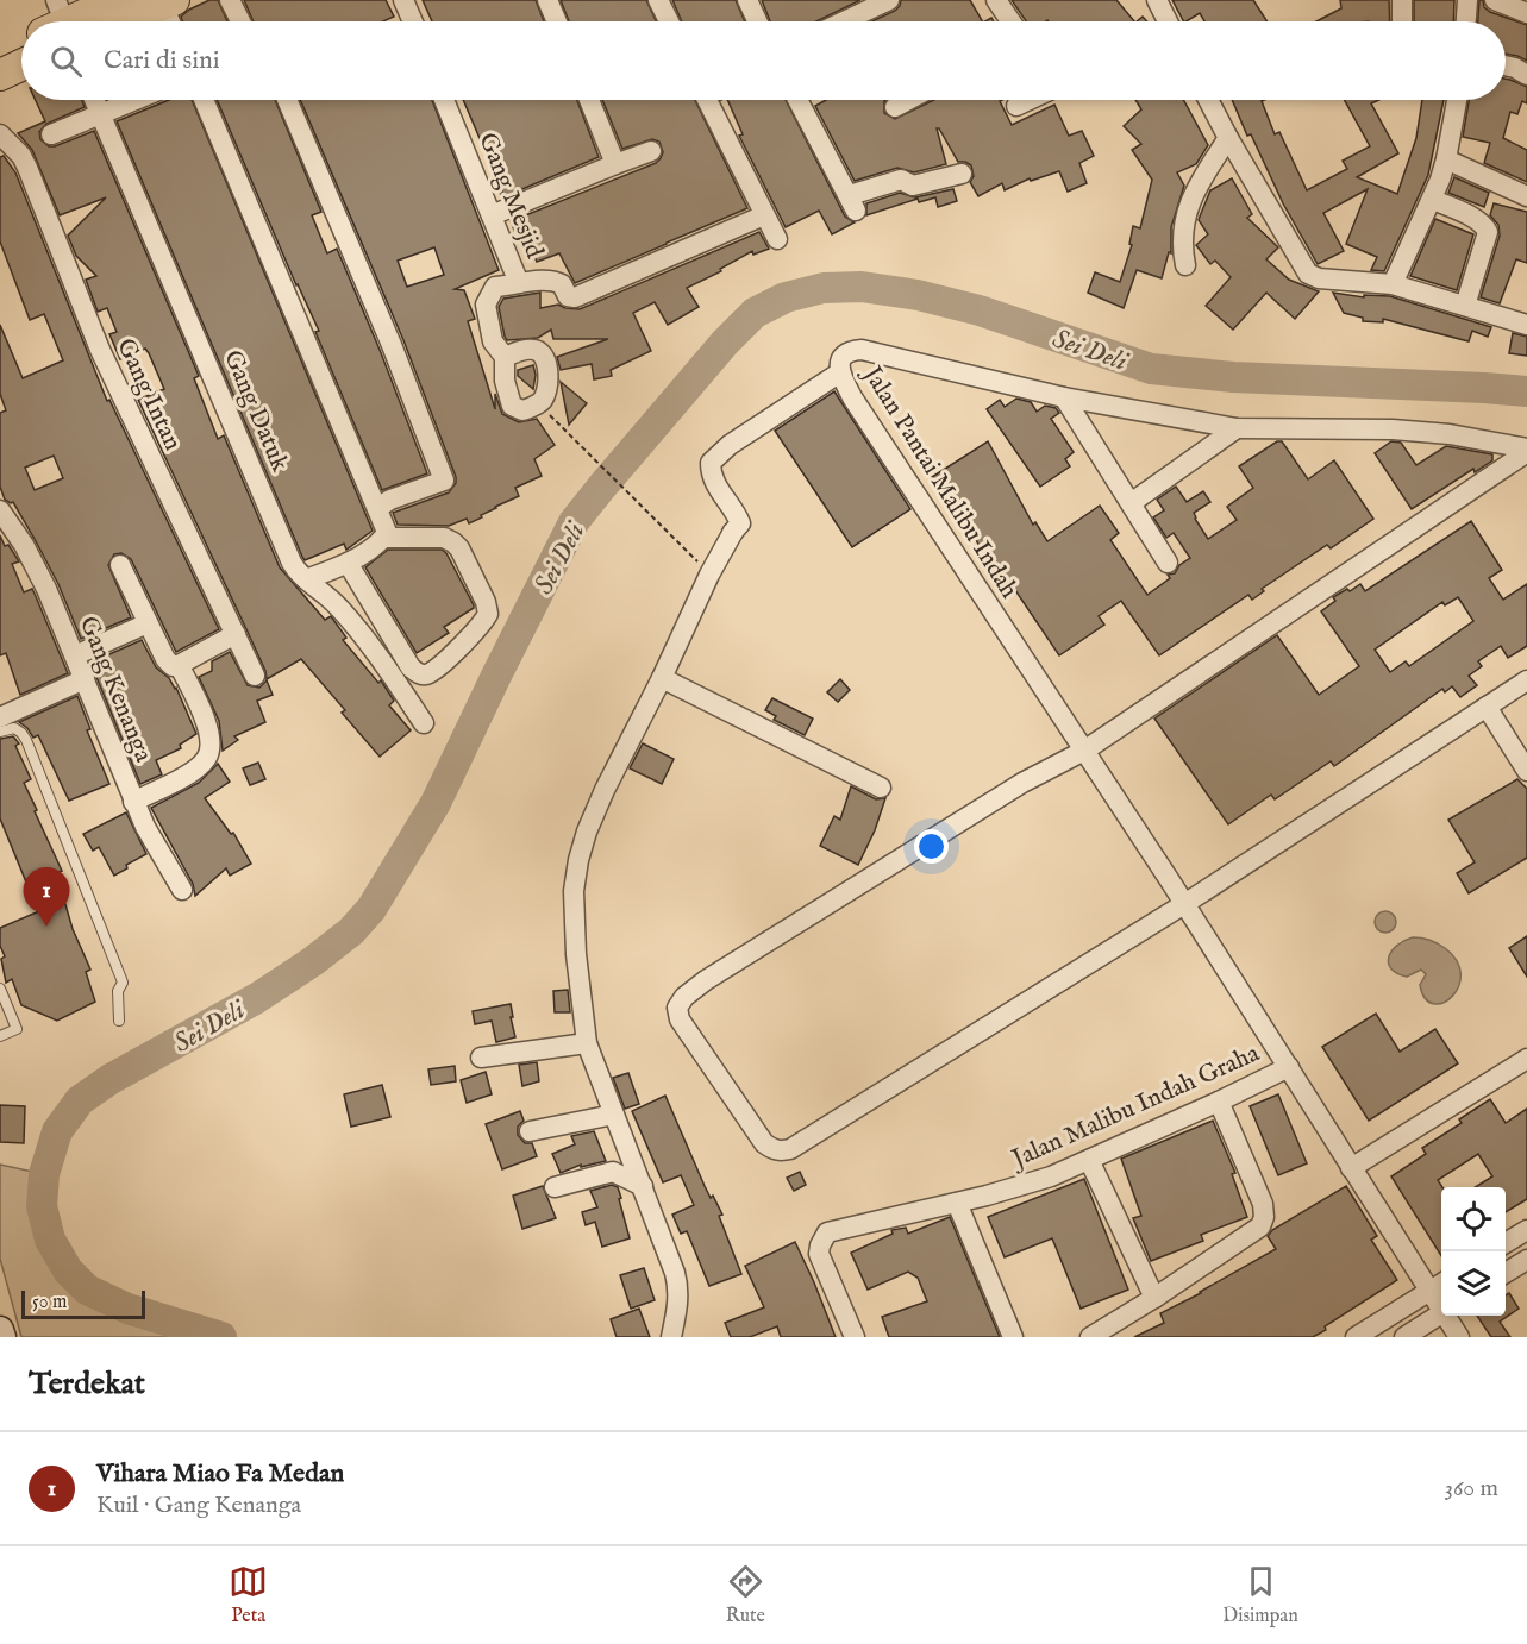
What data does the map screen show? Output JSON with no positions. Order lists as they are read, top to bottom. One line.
{"streets":{"street":["Gang Mesjid","Gang Intan","Gang Datuk","Jalan Pantai Malibu Indah","Gang Kenanga","Jalan Malibu Indah Graha"]},"crossings":[["Jalan Pantai Malibu Indah","Jalan Malibu Indah Graha"]],"water":["Sei Deli"],"scale_bar":"50 m","page":{"search":"Cari di sini","pins":"1","scale":"50 m","heading":"Terdekat","list":[{"mark":"1","name":"Vihara Miao Fa Medan","note":"Kuil · Gang Kenanga","value":"360 m"}],"nav":["Peta","Rute","Disimpan"]}}
